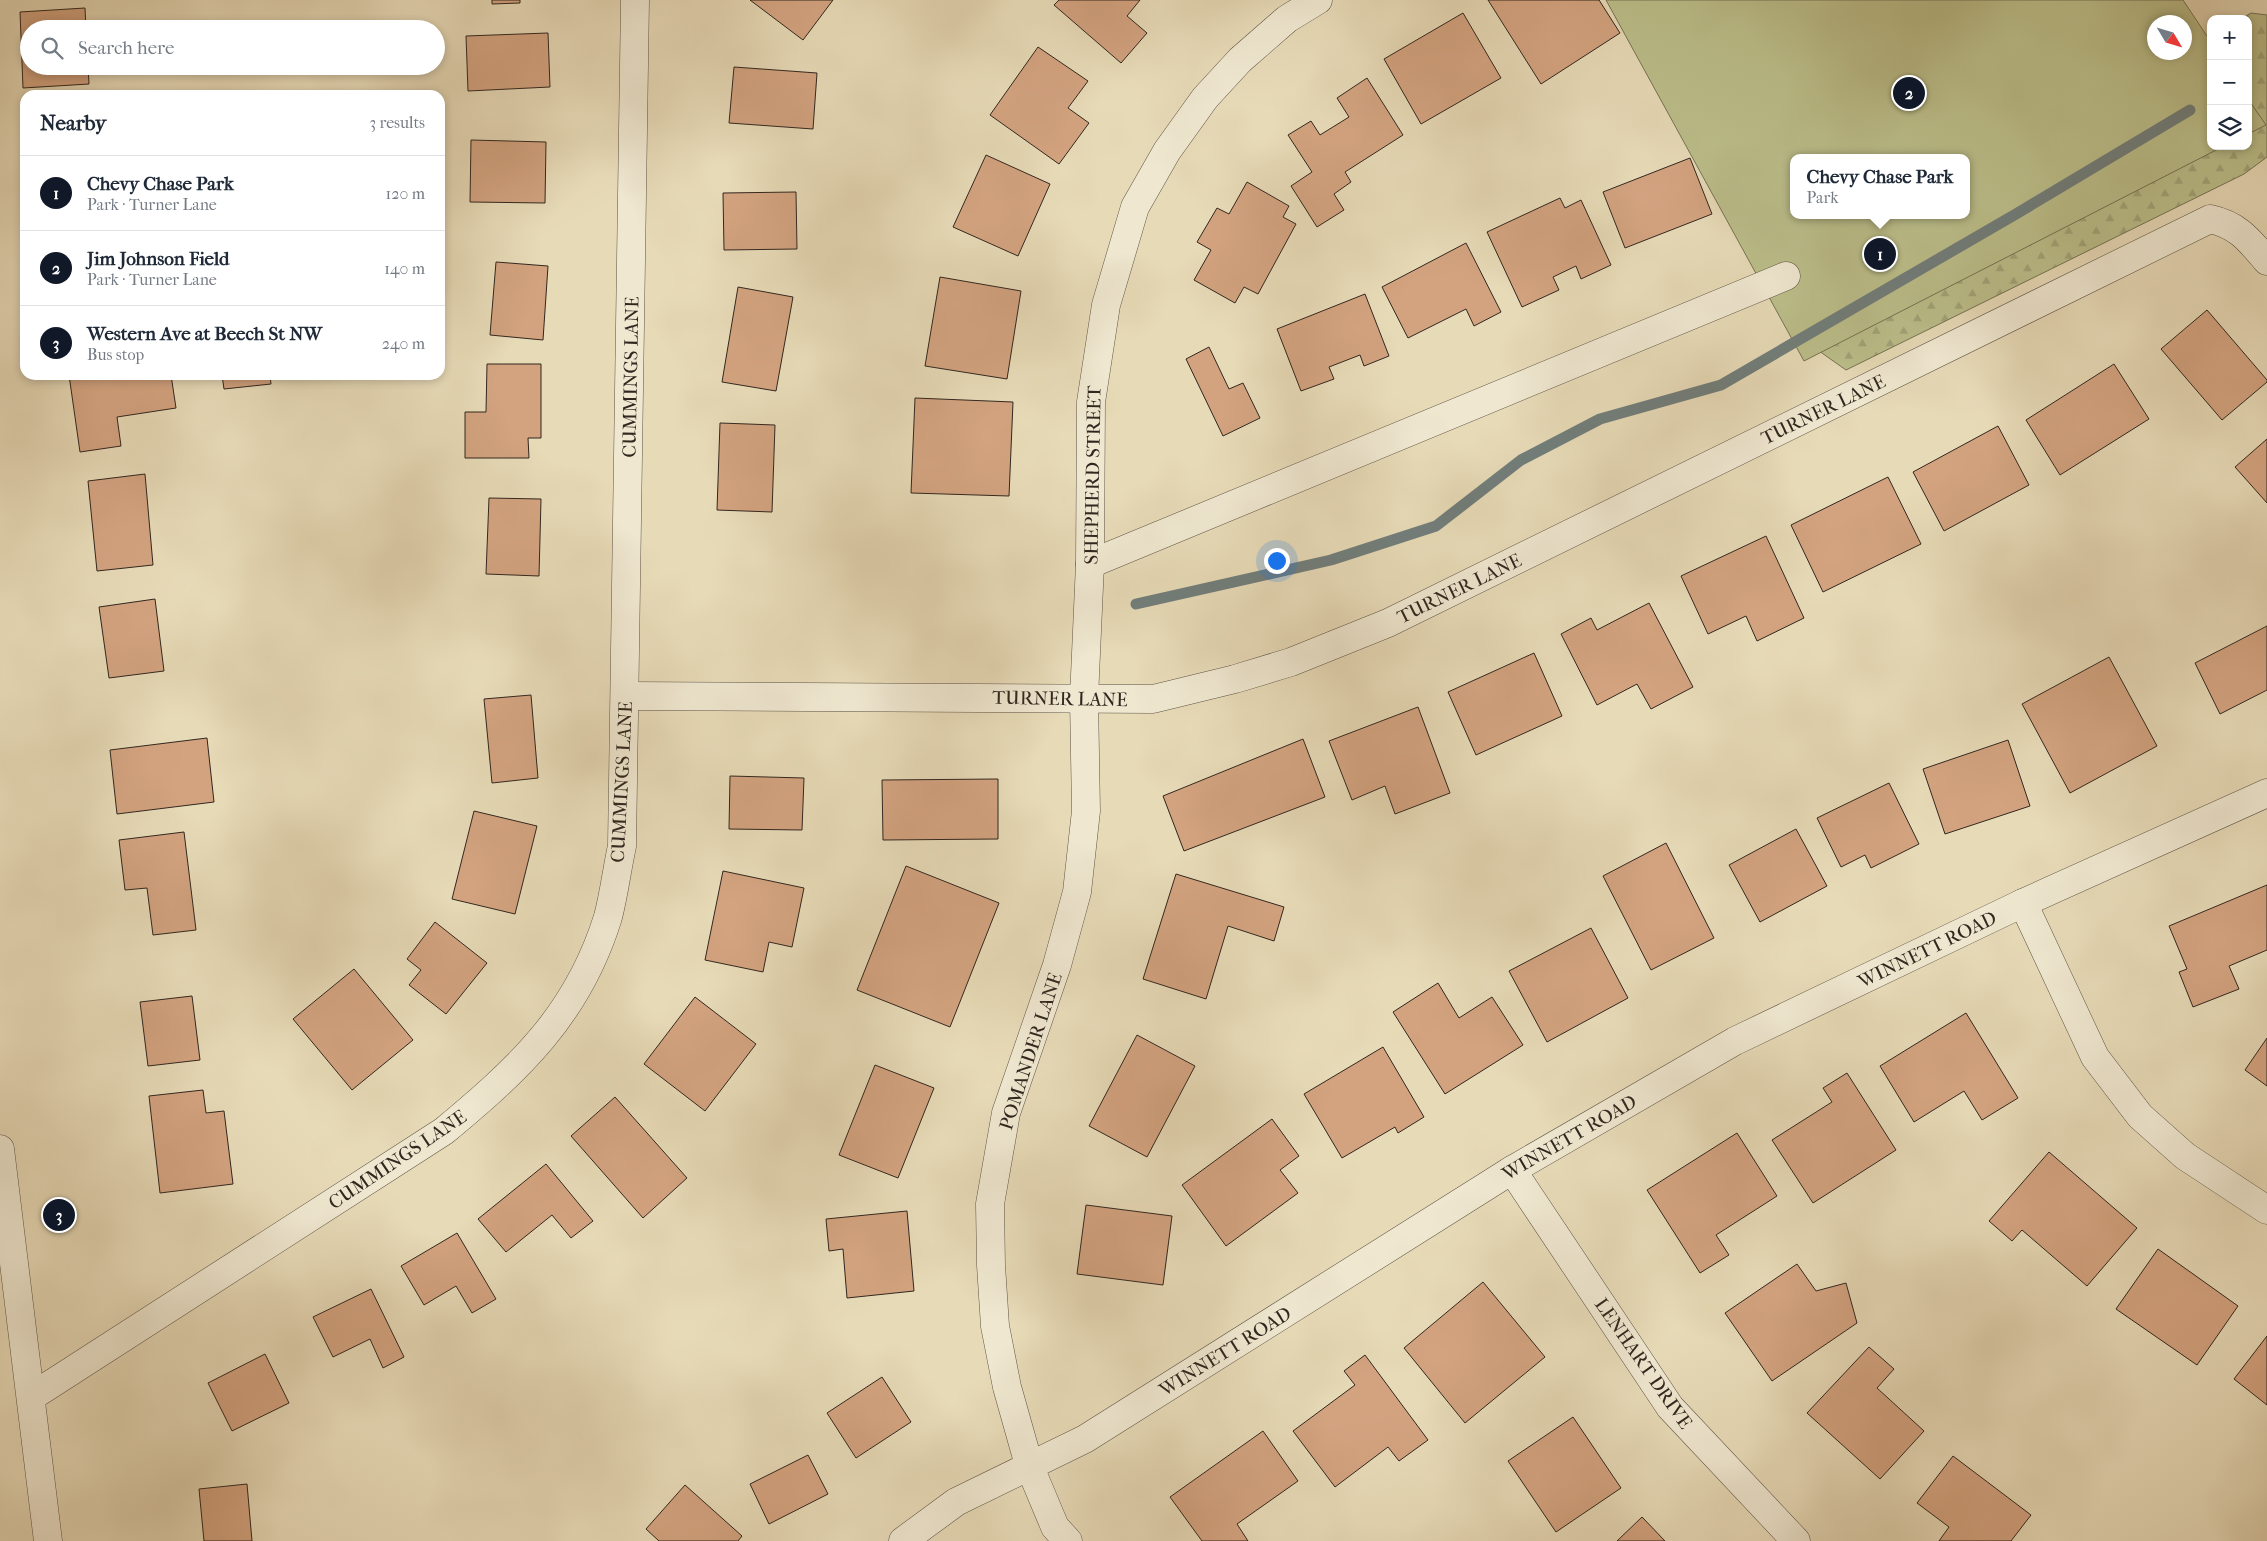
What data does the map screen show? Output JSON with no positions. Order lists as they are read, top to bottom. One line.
{"streets":{"street":["CUMMINGS LANE","TURNER LANE","SHEPHERD STREET","WINNETT ROAD","POMANDER LANE","LENHART DRIVE"]},"crossings":[["CUMMINGS LANE","TURNER LANE"],["TURNER LANE","SHEPHERD STREET"],["TURNER LANE","POMANDER LANE"],["SHEPHERD STREET","POMANDER LANE"],["WINNETT ROAD","POMANDER LANE"],["WINNETT ROAD","LENHART DRIVE"]],"north":"bottom right","page":{"map_buttons":["+","−"],"search":"Search here","pins":["2","1","3"],"heading":["Nearby","3 results"],"popup":["Chevy Chase Park","Park"],"list":[{"mark":"1","name":"Chevy Chase Park","note":"Park · Turner Lane","value":"120 m"},{"mark":"2","name":"Jim Johnson Field","note":"Park · Turner Lane","value":"140 m"},{"mark":"3","name":"Western Ave at Beech St NW","note":"Bus stop","value":"240 m"}]}}
